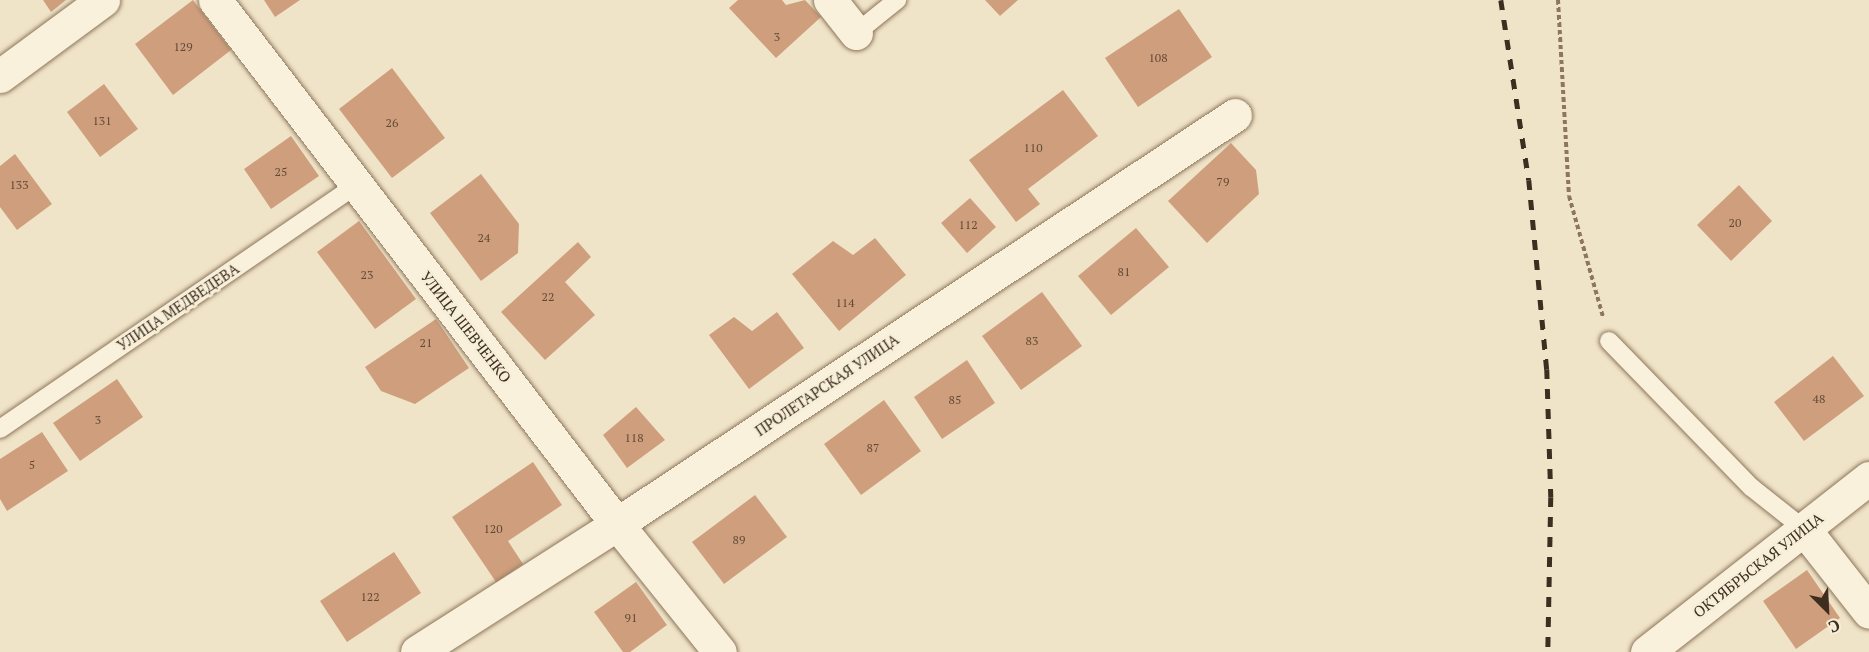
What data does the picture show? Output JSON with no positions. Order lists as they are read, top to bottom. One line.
{"streets":{"street":["УЛИЦА ШЕВЧЕНКО","ПРОЛЕТАРСКАЯ УЛИЦА","ОКТЯБРЬСКАЯ УЛИЦА"],"lane":["УЛИЦА МЕДВЕДЕВА"]},"crossings":[["УЛИЦА МЕДВЕДЕВА","УЛИЦА ШЕВЧЕНКО"],["УЛИЦА ШЕВЧЕНКО","ПРОЛЕТАРСКАЯ УЛИЦА"]],"house_numbers":["3","129","108","131","26","110","25","79","133","20","112","24","81","23","22","114","83","21","48","85","3","118","87","5","120","89","122","91"],"north":"bottom right"}
